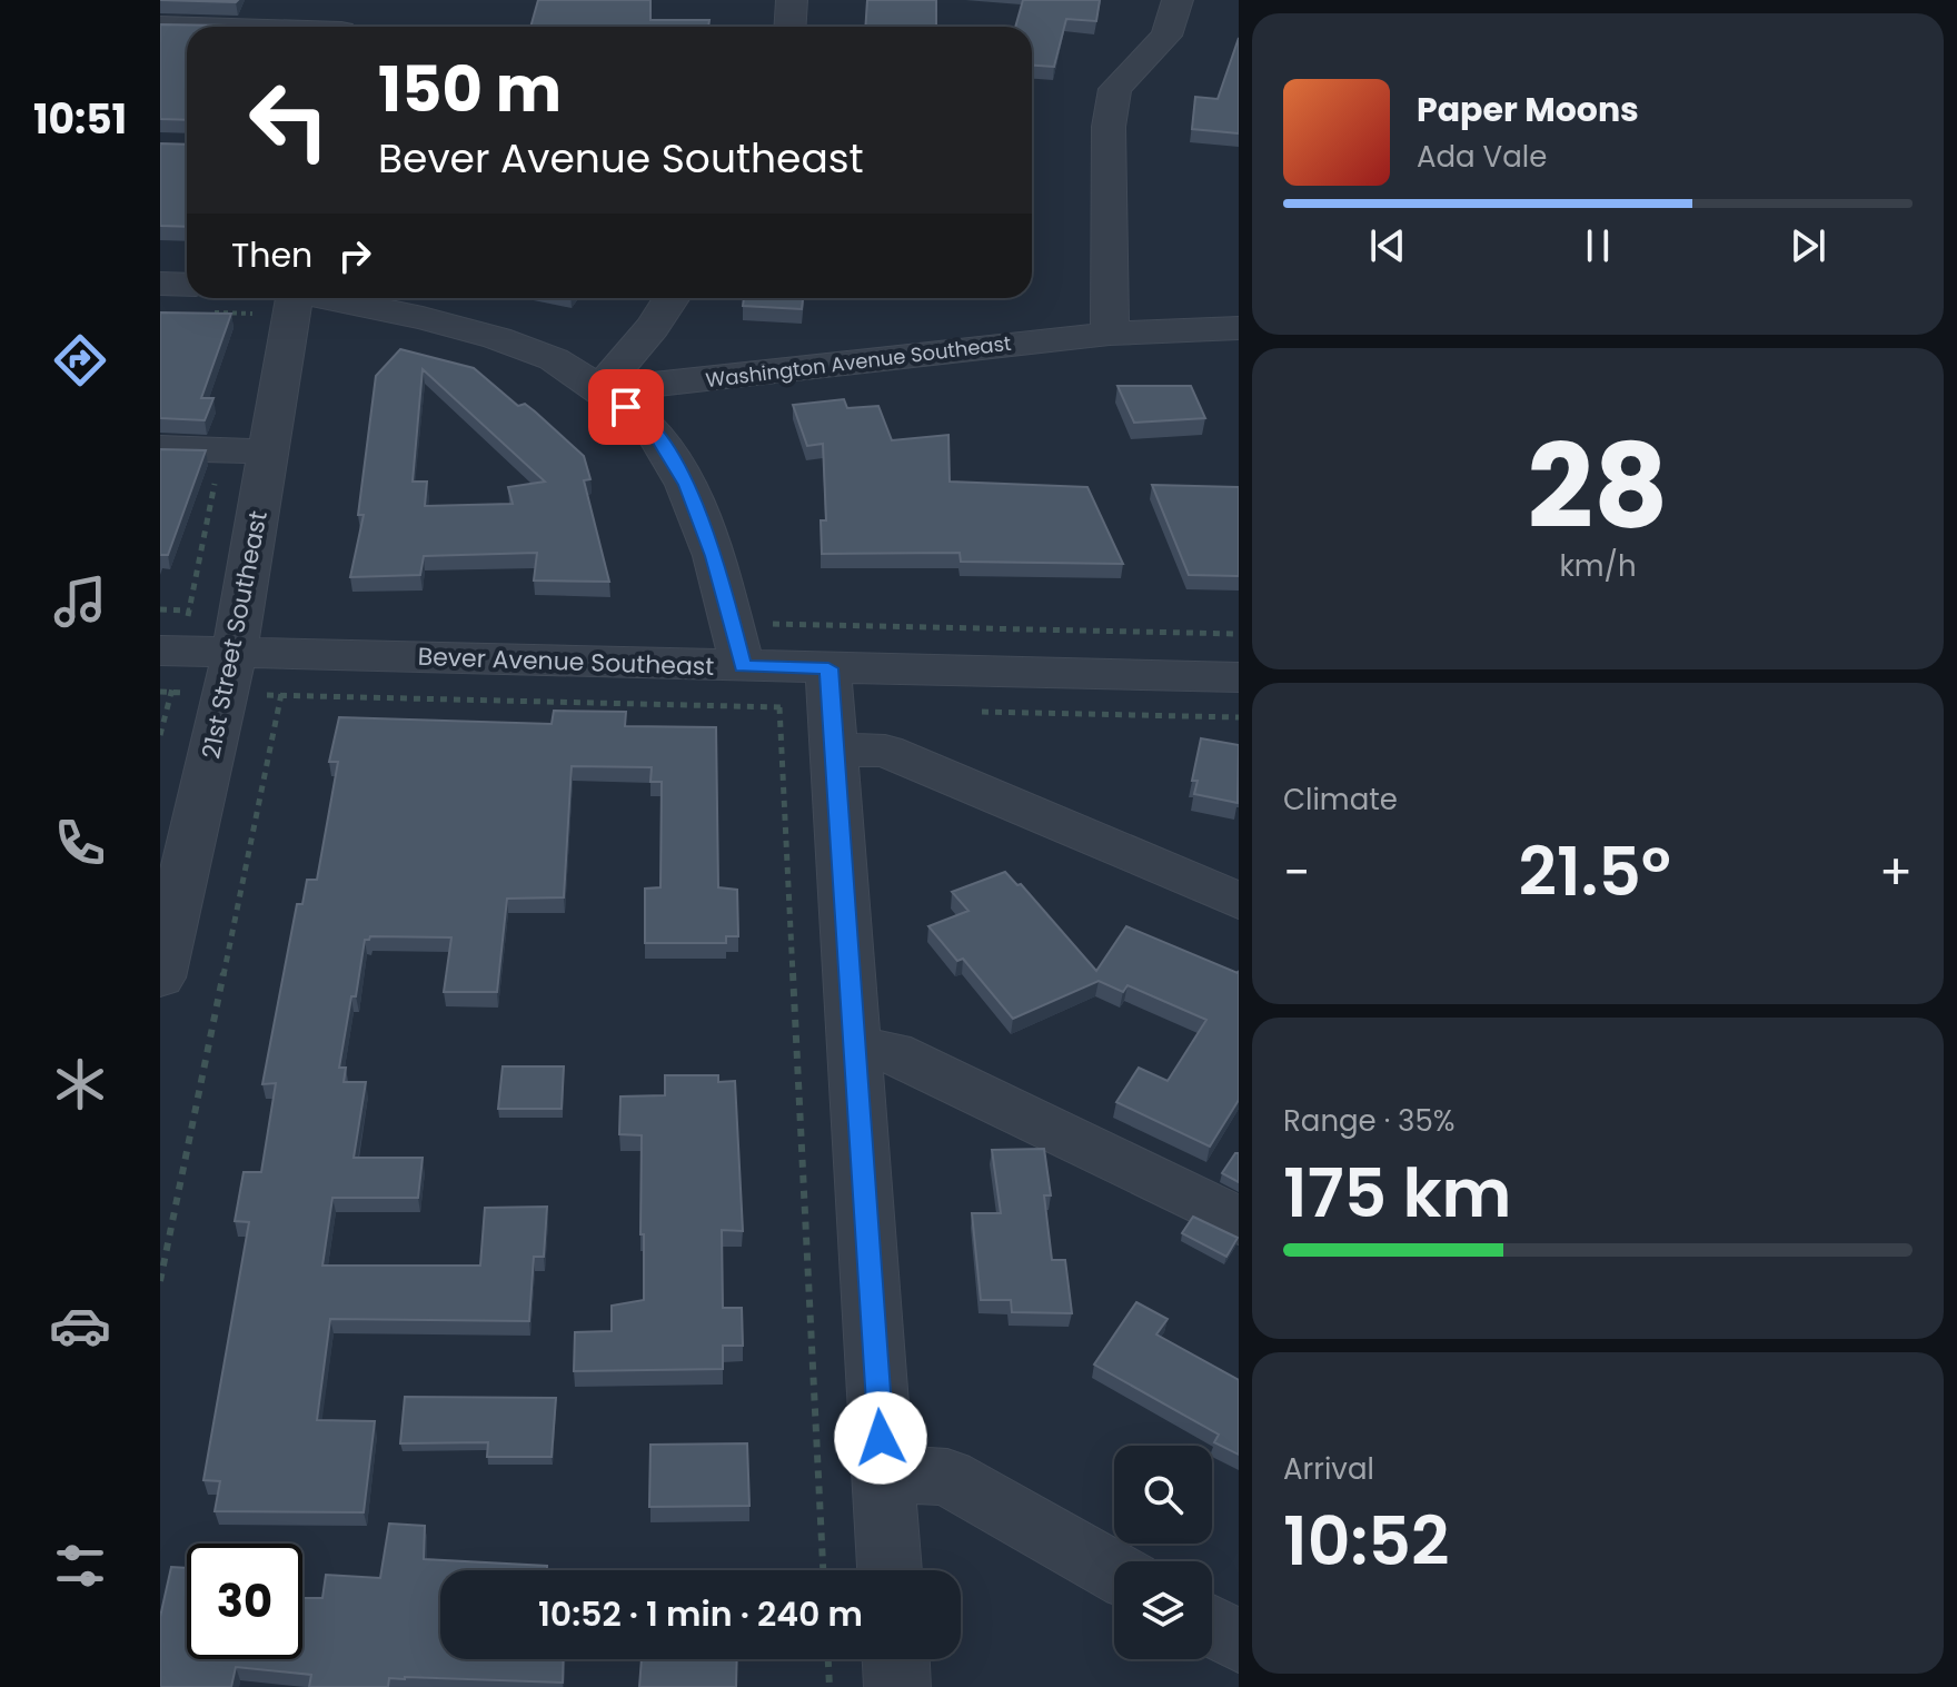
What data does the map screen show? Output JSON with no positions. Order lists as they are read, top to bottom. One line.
{"streets":{"street":["Washington Avenue Southeast","21st Street Southeast","Bever Avenue Southeast"]},"crossings":[["21st Street Southeast","Bever Avenue Southeast"]],"page":{"tabs":"10:51","turn":["150 m","Bever Avenue Southeast"],"song":["Paper Moons","Ada Vale"],"then":"Then","tile":[["28","km/h"],"Climate",["Range · 35%","175 km"],["Arrival","10:52"]],"heat":["−","21.5°","+"],"limit":"30","trip":"10:52 · 1 min · 240 m"}}
